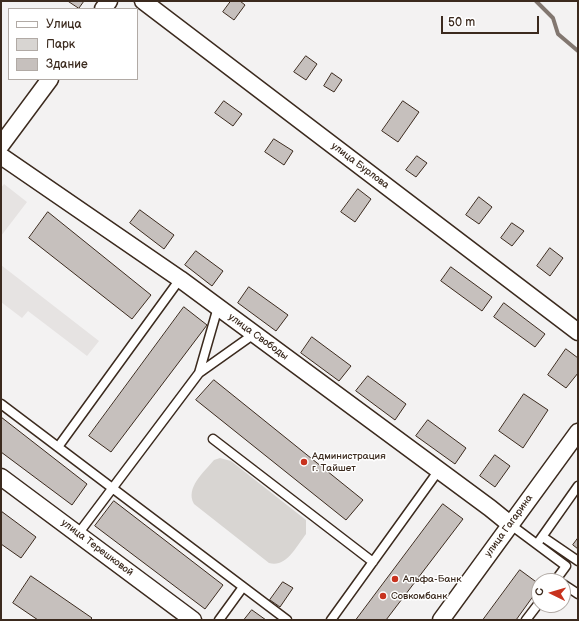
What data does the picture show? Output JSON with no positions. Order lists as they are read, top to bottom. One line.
{"streets":{"street":["улица Бурлова","улица Свободы","улица Гагарина","улица Терешковой"]},"crossings":[["улица Свободы","улица Гагарина"]],"places":["Администрация г. Тайшет","Альфа-Банк","Совкомбанк"],"legend":["Улица","Парк","Здание"],"scale_bar":"50 m","north":"left"}
